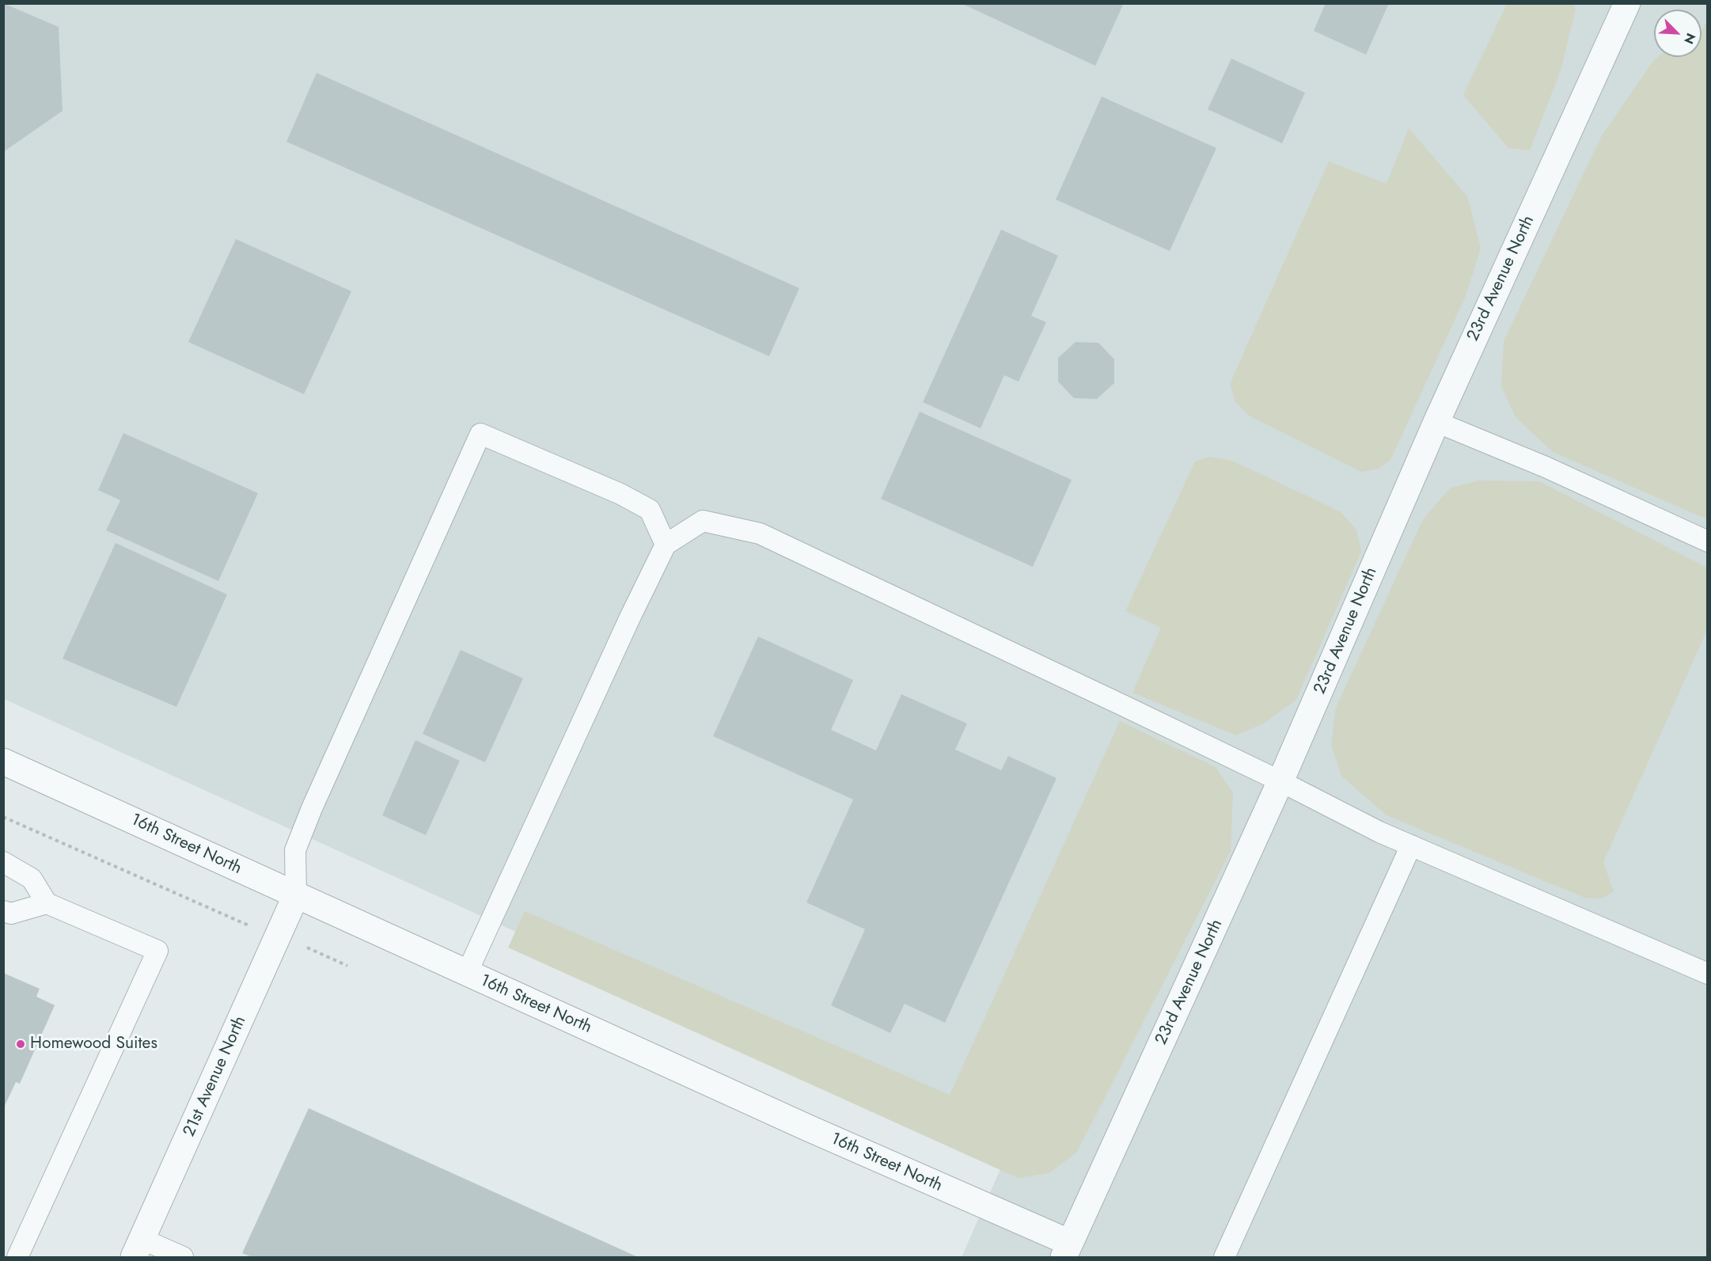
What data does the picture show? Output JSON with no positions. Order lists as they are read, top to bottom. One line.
{"streets":{"street":["23rd Avenue North","16th Street North","21st Avenue North"]},"crossings":[["23rd Avenue North","16th Street North"],["16th Street North","21st Avenue North"]],"places":["Homewood Suites"],"north":"bottom right"}
